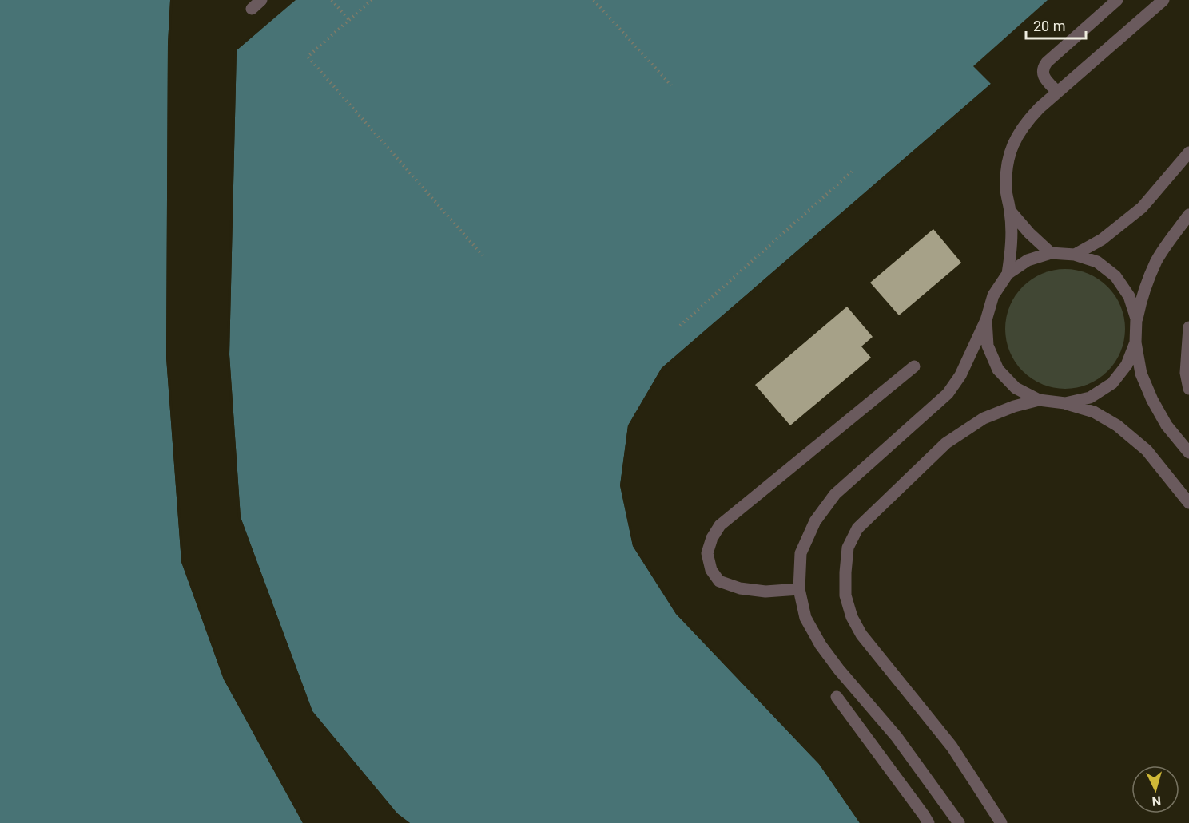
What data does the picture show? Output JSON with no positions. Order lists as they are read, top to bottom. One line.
{"scale_bar":"20 m","north":"bottom"}
